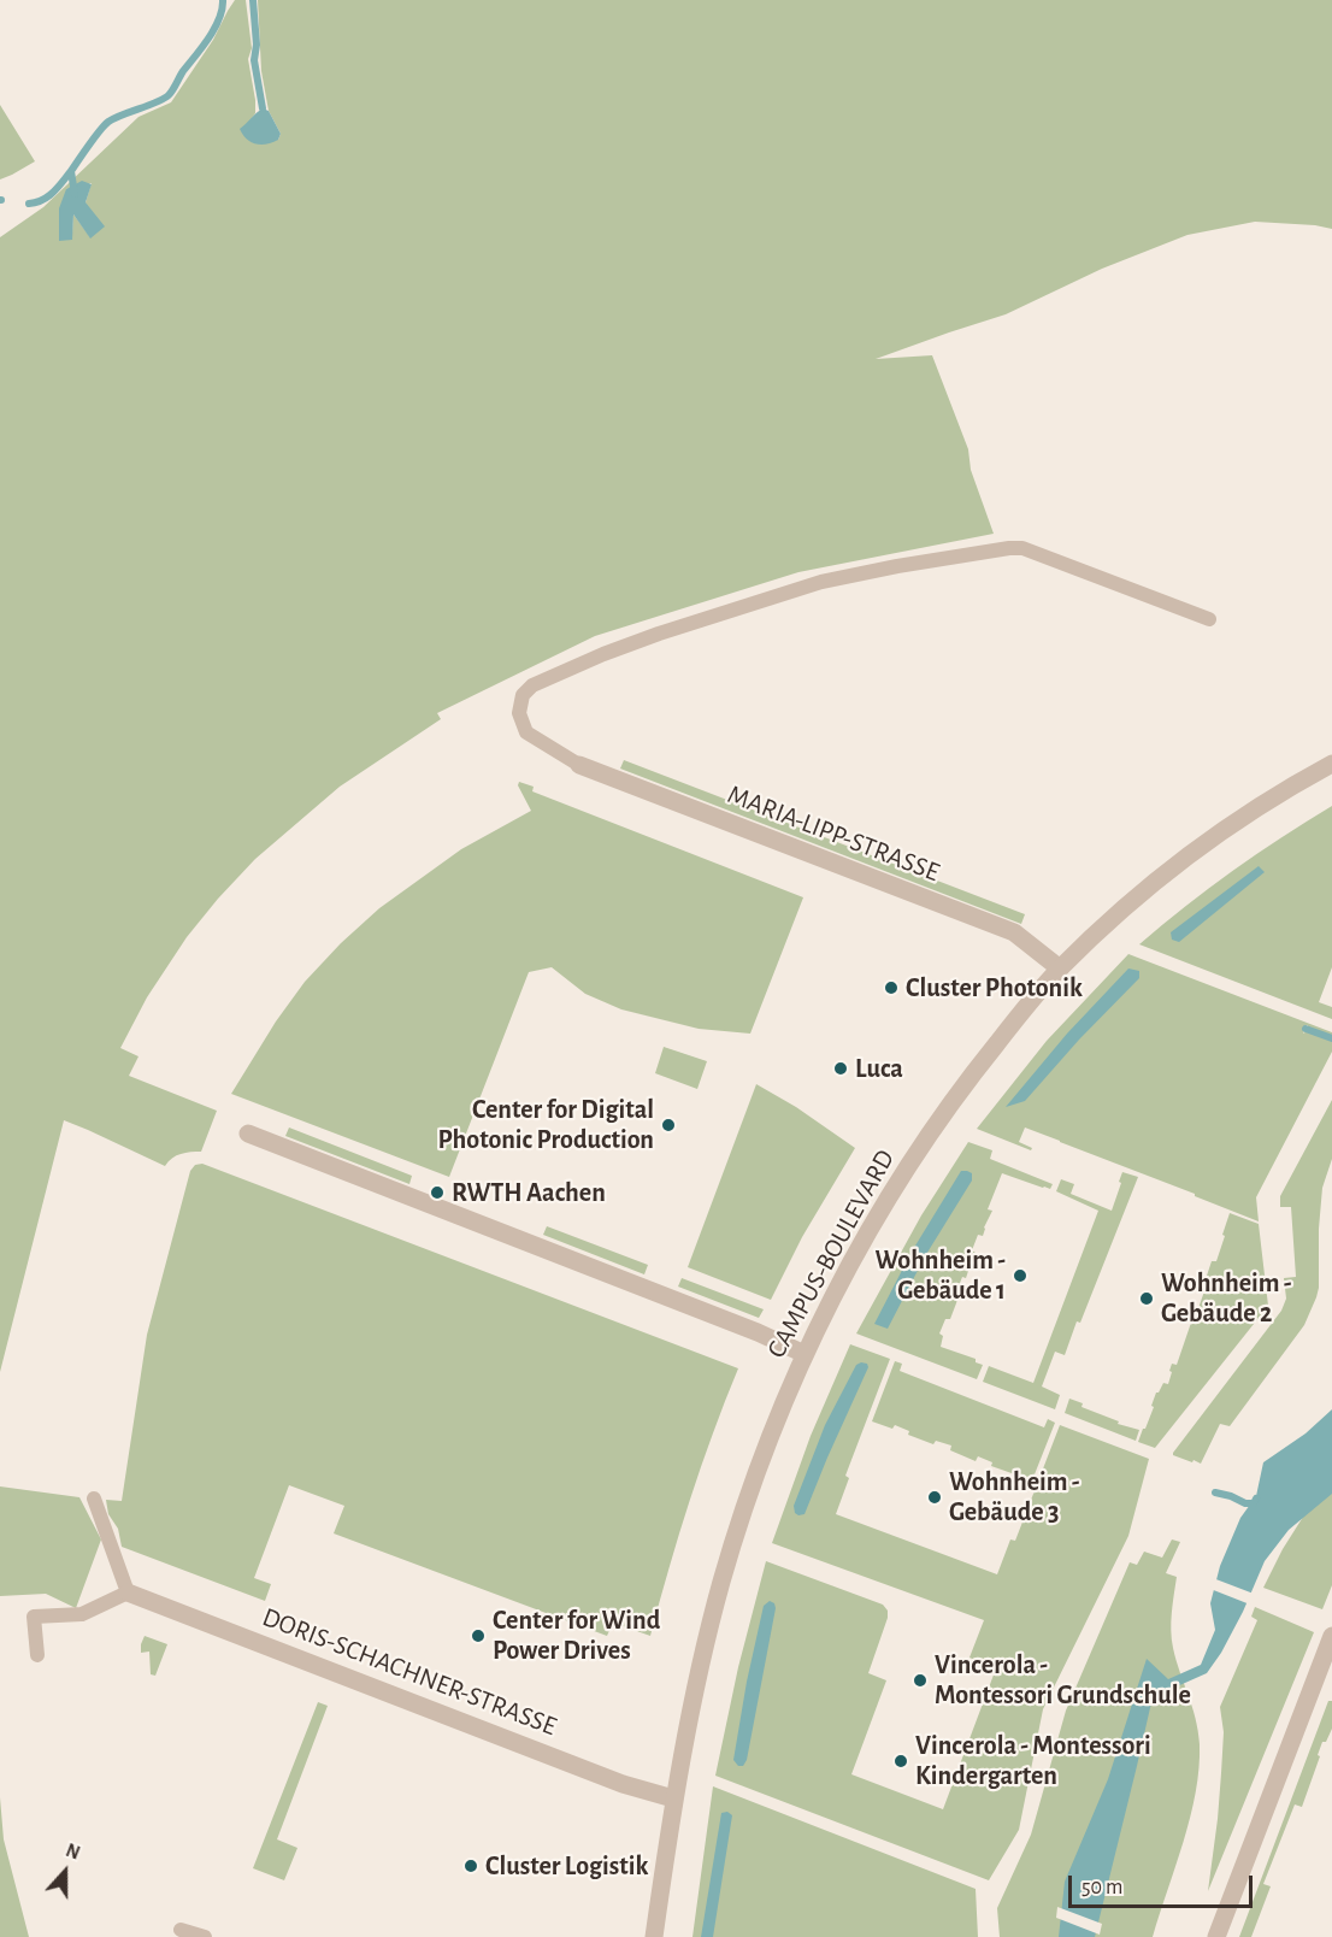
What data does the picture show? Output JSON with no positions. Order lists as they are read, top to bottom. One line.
{"streets":{"street":["MARIA-LIPP-STRASSE","CAMPUS-BOULEVARD","DORIS-SCHACHNER-STRASSE"]},"crossings":[["MARIA-LIPP-STRASSE","CAMPUS-BOULEVARD"],["CAMPUS-BOULEVARD","DORIS-SCHACHNER-STRASSE"]],"places":["Cluster Photonik","Luca","Center for Digital Photonic Production","RWTH Aachen","Wohnheim - Gebäude 1","Wohnheim - Gebäude 2","Wohnheim - Gebäude 3","Center for Wind Power Drives","Vincerola - Montessori Grundschule","Vincerola - Montessori Kindergarten","Cluster Logistik"],"scale_bar":"50 m","north":"top"}
